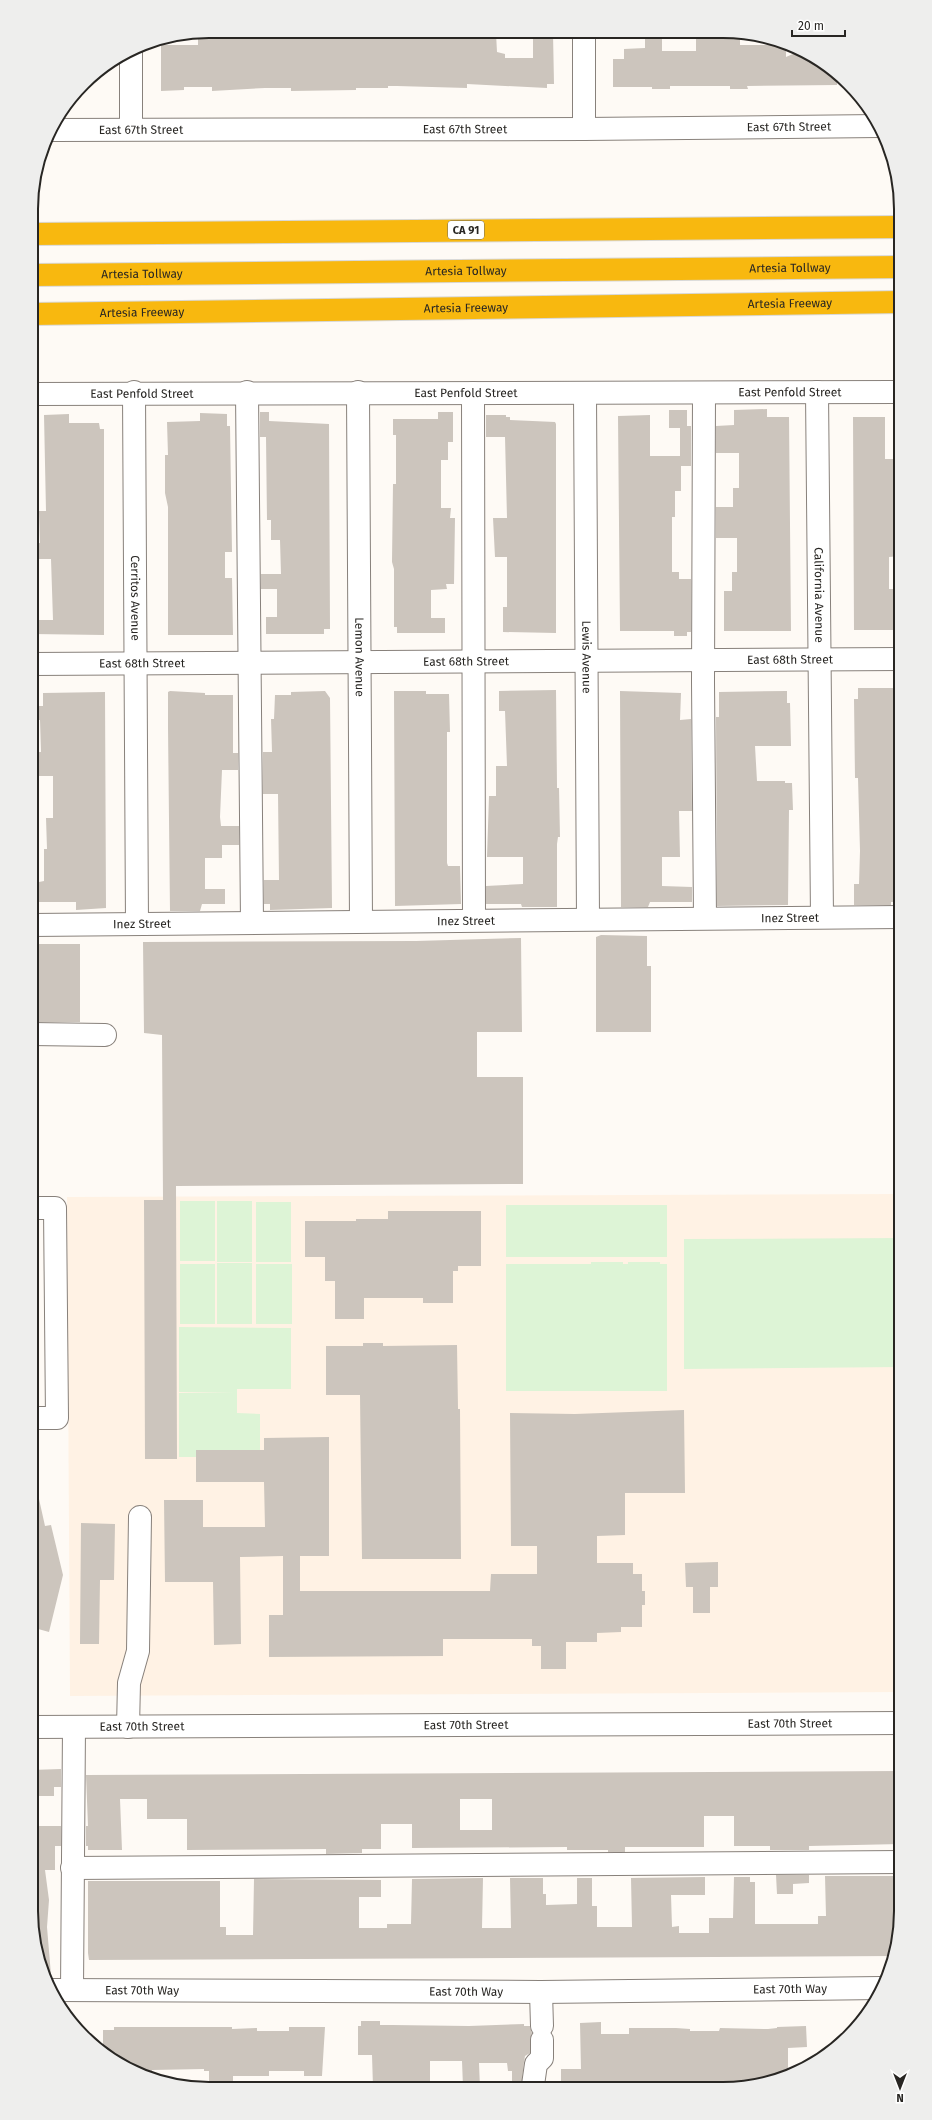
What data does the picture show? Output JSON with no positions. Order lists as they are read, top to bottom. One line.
{"streets":{"highway":["CA 91","Artesia Tollway","Artesia Freeway"],"street":["East 67th Street","East Penfold Street","California Avenue","Cerritos Avenue","Lemon Avenue","Lewis Avenue","East 68th Street","Inez Street","East 70th Street","East 70th Way"]},"crossings":[["East Penfold Street","California Avenue"],["East Penfold Street","Cerritos Avenue"],["East Penfold Street","Lemon Avenue"],["East Penfold Street","Lewis Avenue"],["California Avenue","East 68th Street"],["California Avenue","Inez Street"],["Cerritos Avenue","East 68th Street"],["Cerritos Avenue","Inez Street"],["Lemon Avenue","East 68th Street"],["Lemon Avenue","Inez Street"],["Lewis Avenue","East 68th Street"],["Lewis Avenue","Inez Street"]],"scale_bar":"20 m","north":"bottom"}
